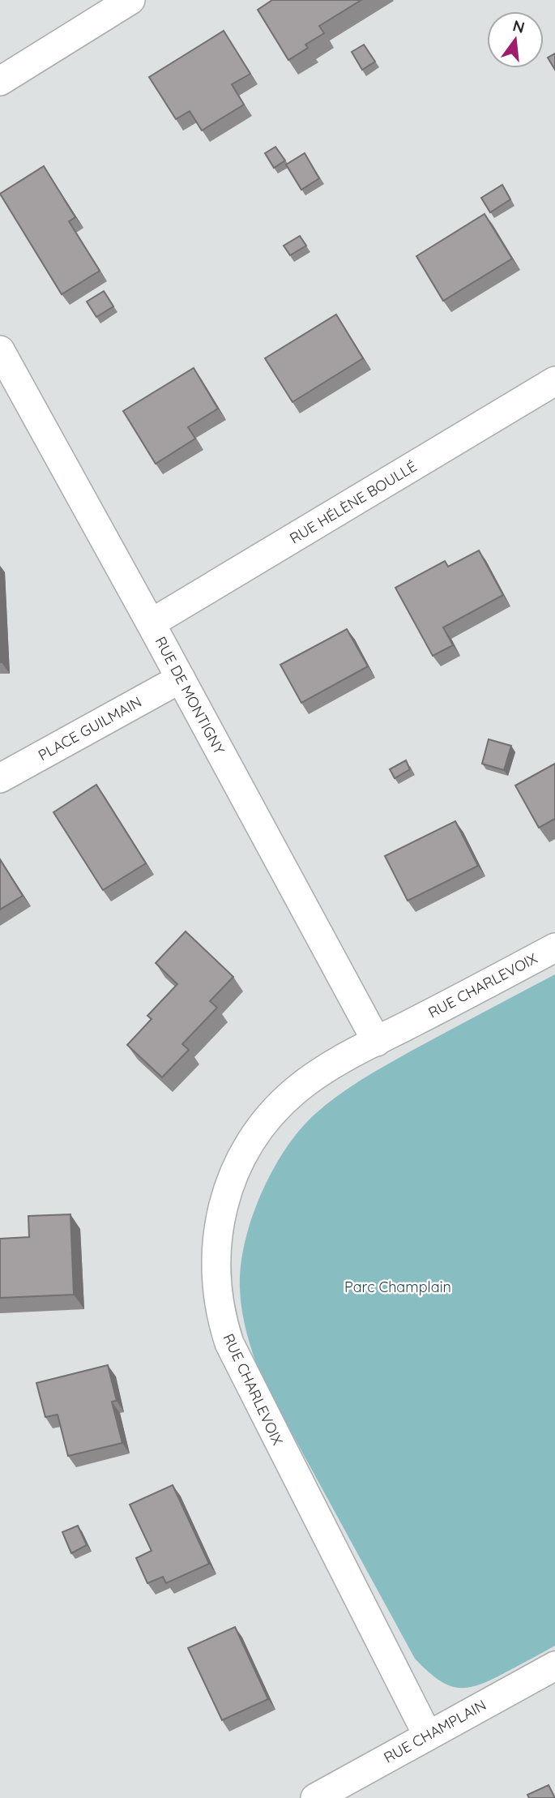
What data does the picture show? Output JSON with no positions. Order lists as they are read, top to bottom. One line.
{"streets":{"street":["RUE HÉLÈNE BOULLÉ","RUE DE MONTIGNY","PLACE GUILMAIN","RUE CHARLEVOIX","RUE CHAMPLAIN"]},"crossings":[["RUE HÉLÈNE BOULLÉ","RUE DE MONTIGNY"],["RUE DE MONTIGNY","PLACE GUILMAIN"],["RUE DE MONTIGNY","RUE CHARLEVOIX"],["RUE CHARLEVOIX","RUE CHAMPLAIN"]],"parks":["Parc Champlain"],"north":"top"}
